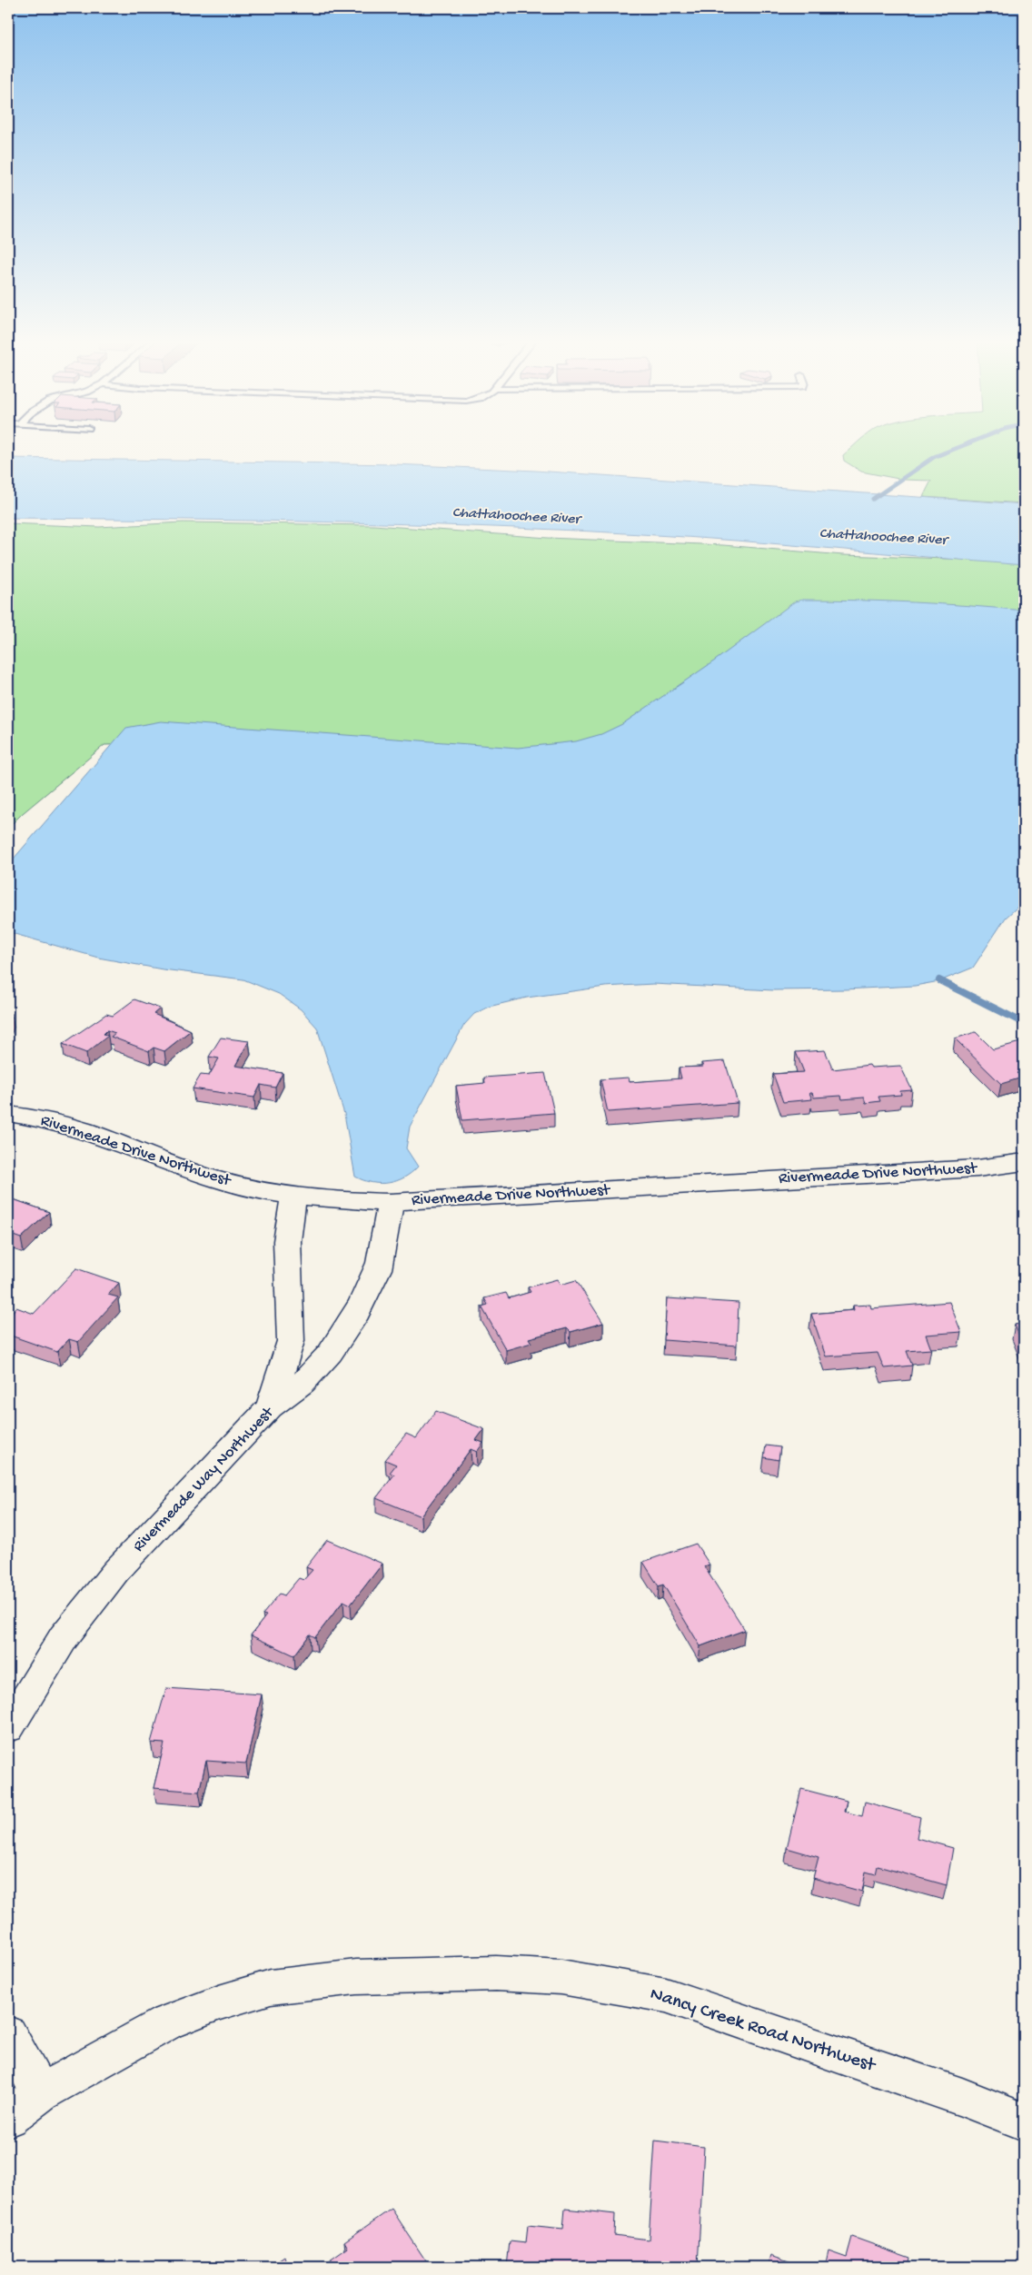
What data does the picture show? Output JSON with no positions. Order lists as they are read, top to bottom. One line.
{"streets":{"street":["Rivermeade Drive Northwest","Rivermeade Way Northwest","Nancy Creek Road Northwest"]},"crossings":[["Rivermeade Drive Northwest","Rivermeade Way Northwest"]],"water":["Chattahoochee River"]}
